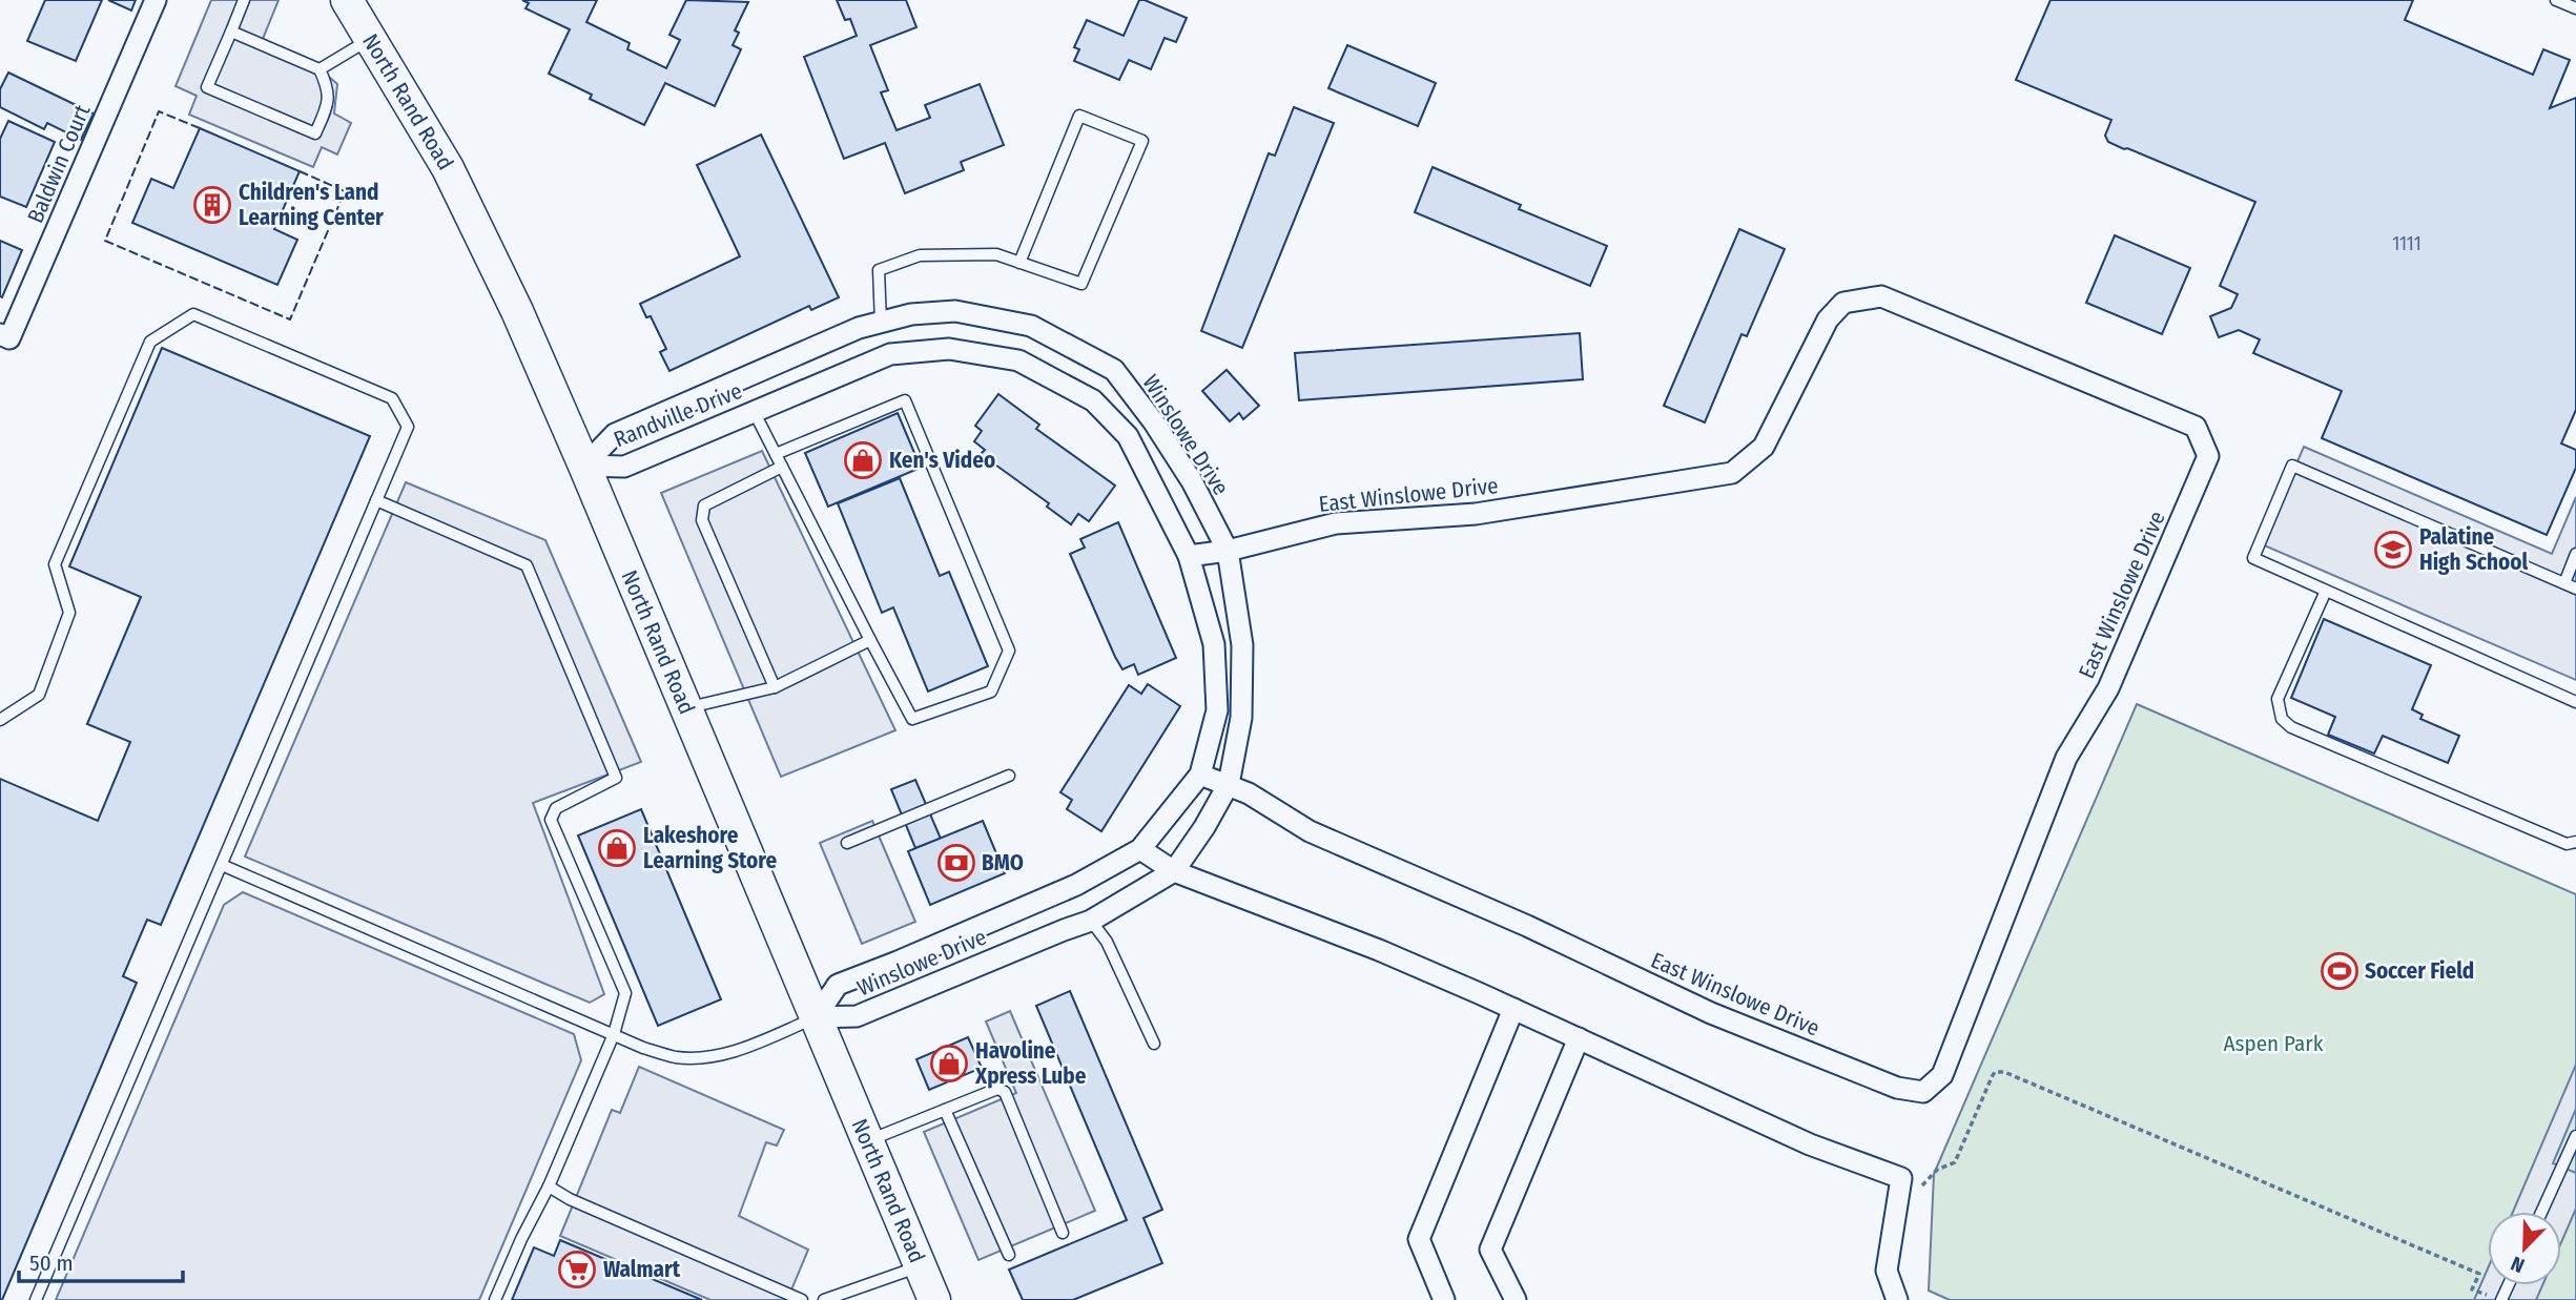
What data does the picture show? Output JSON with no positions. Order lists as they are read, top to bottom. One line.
{"streets":{"main road":["North Rand Road"],"street":["Baldwin Court","Randville Drive","Winslowe Drive","East Winslowe Drive"]},"crossings":[["North Rand Road","Randville Drive"],["North Rand Road","Winslowe Drive"],["Randville Drive","Winslowe Drive"],["Winslowe Drive","East Winslowe Drive"]],"parks":["Aspen Park"],"places":{"building":["Children's Land Learning Center"],"shop":["Ken's Video","Lakeshore Learning Store","Havoline Xpress Lube"],"school or university":["Palatine High School"],"bank":["BMO"],"sports":["Soccer Field"],"supermarket":["Walmart"]},"house_numbers":["1111"],"scale_bar":"50 m","north":"bottom left"}
